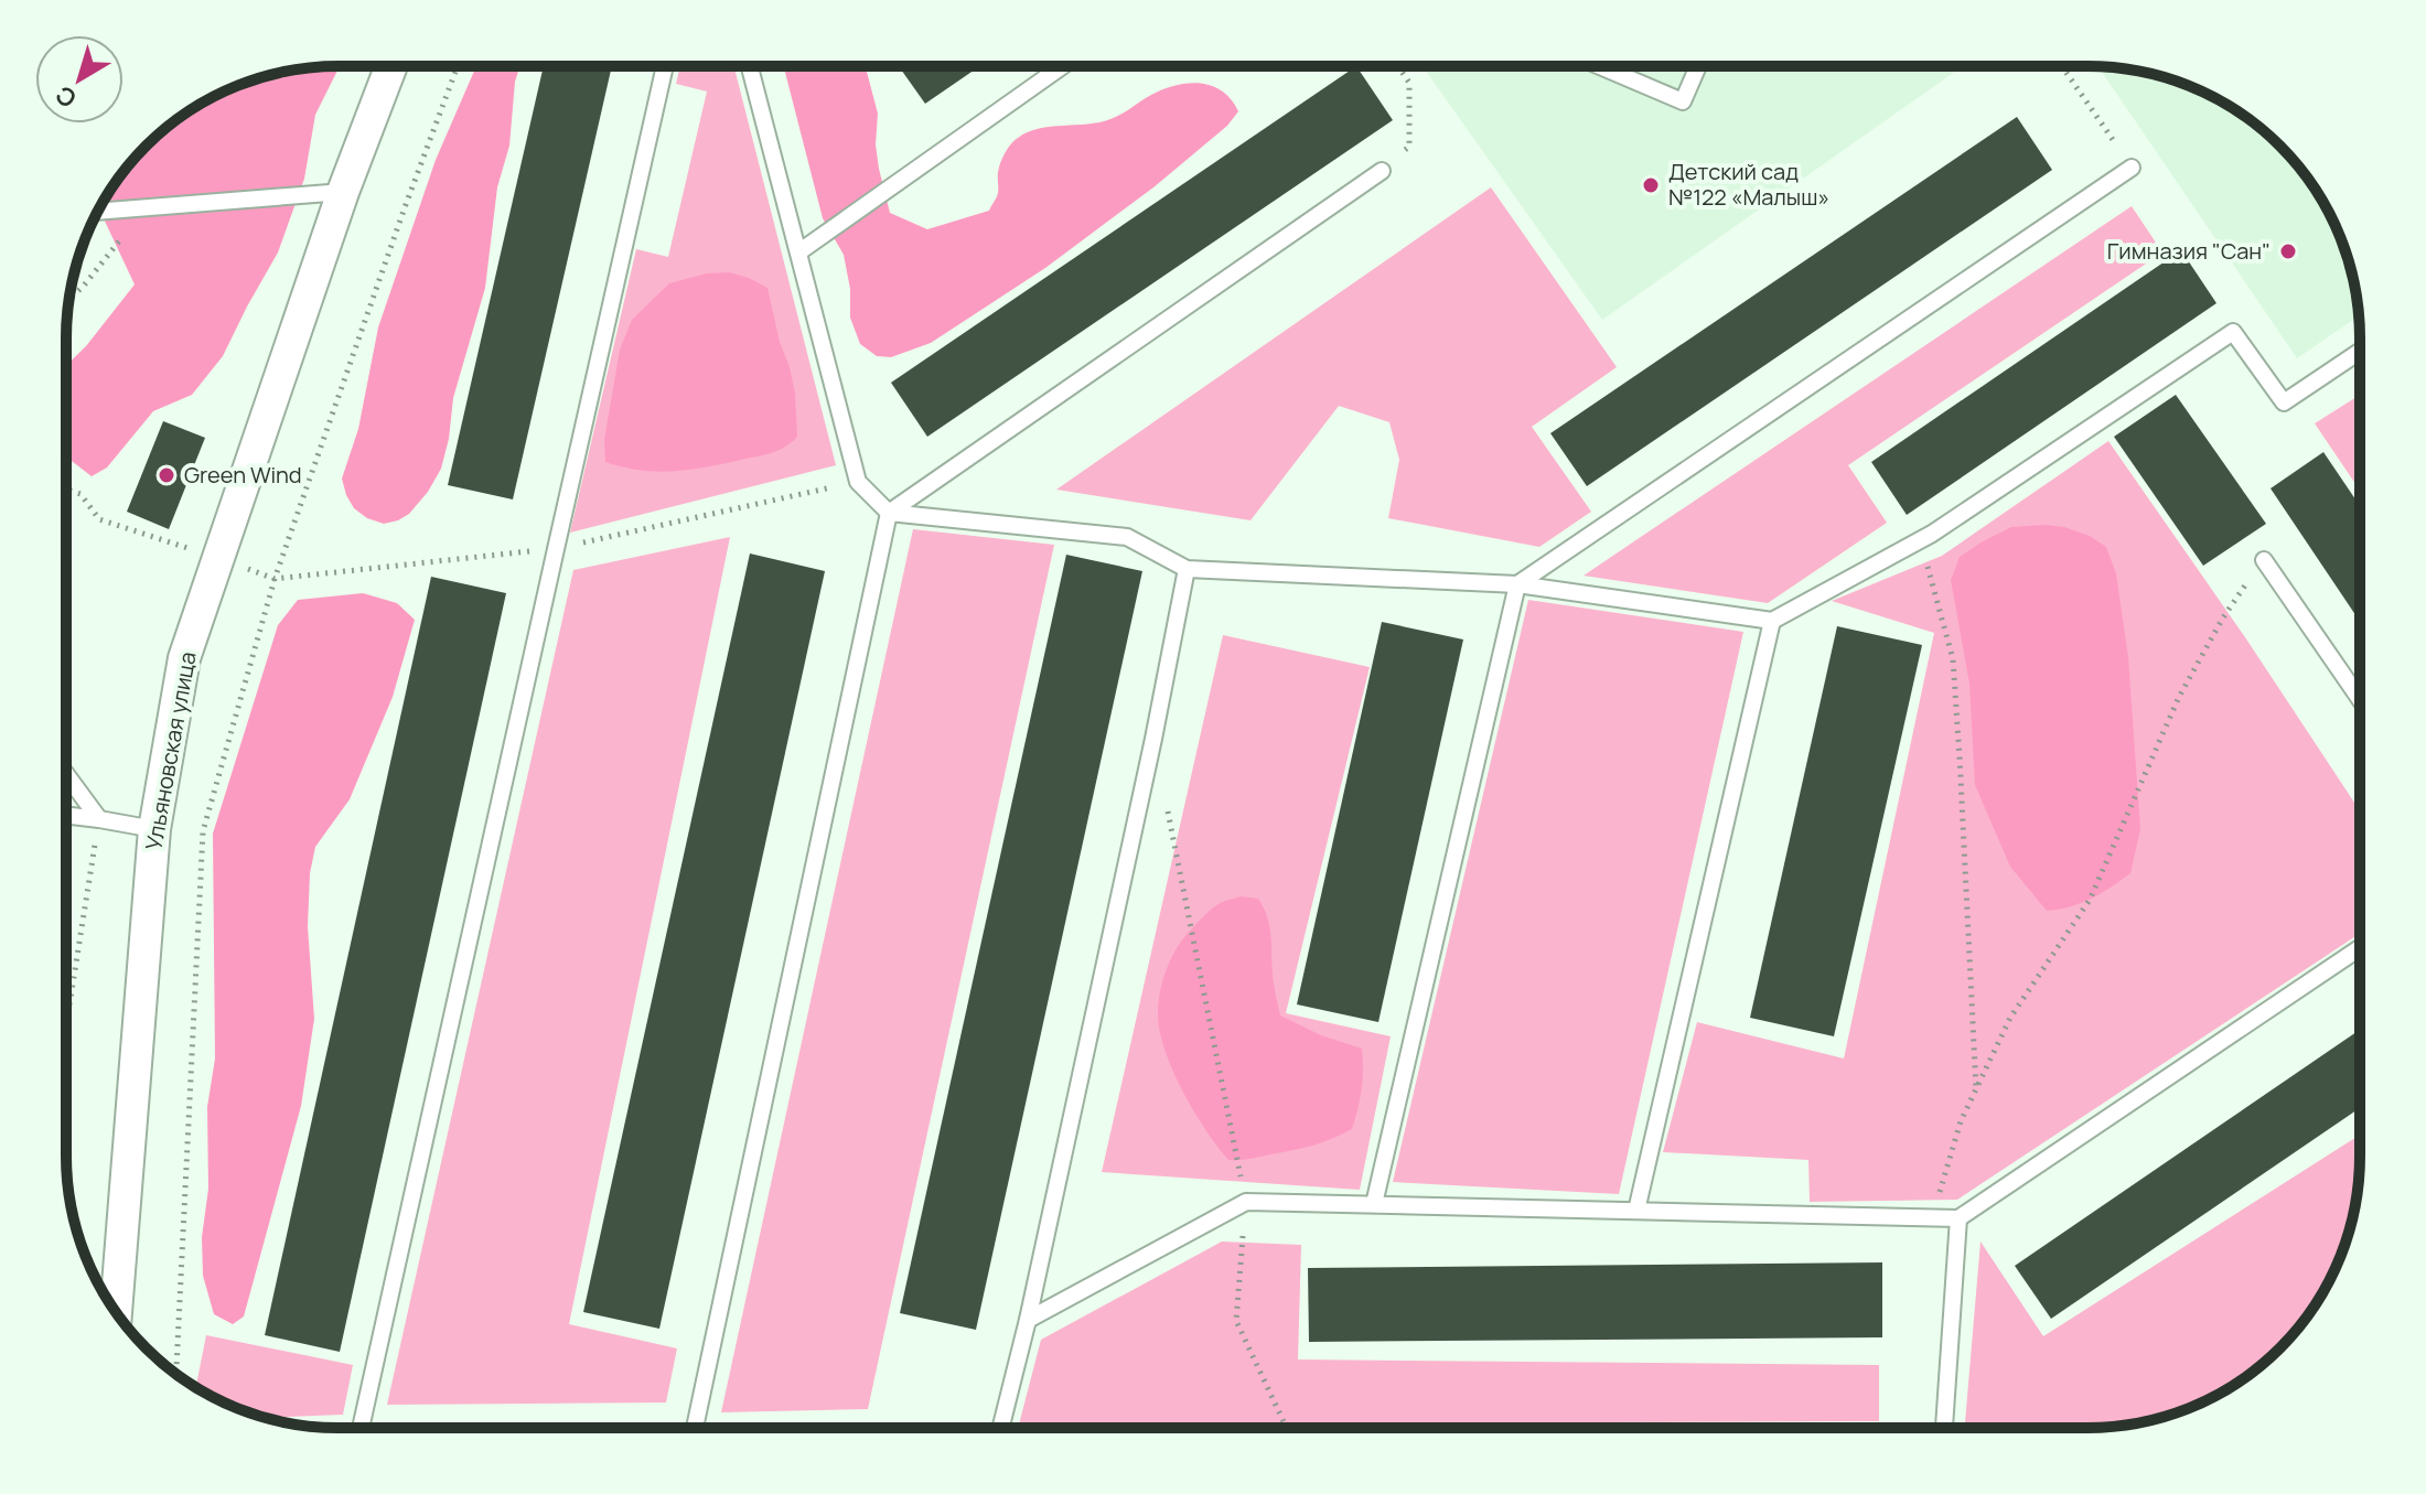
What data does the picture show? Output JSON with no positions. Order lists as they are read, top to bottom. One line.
{"streets":{"street":["Ульяновская улица"]},"places":["Детский сад №122 «Малыш»","Гимназия \"Сан\"","Green Wind"],"north":"bottom left"}
